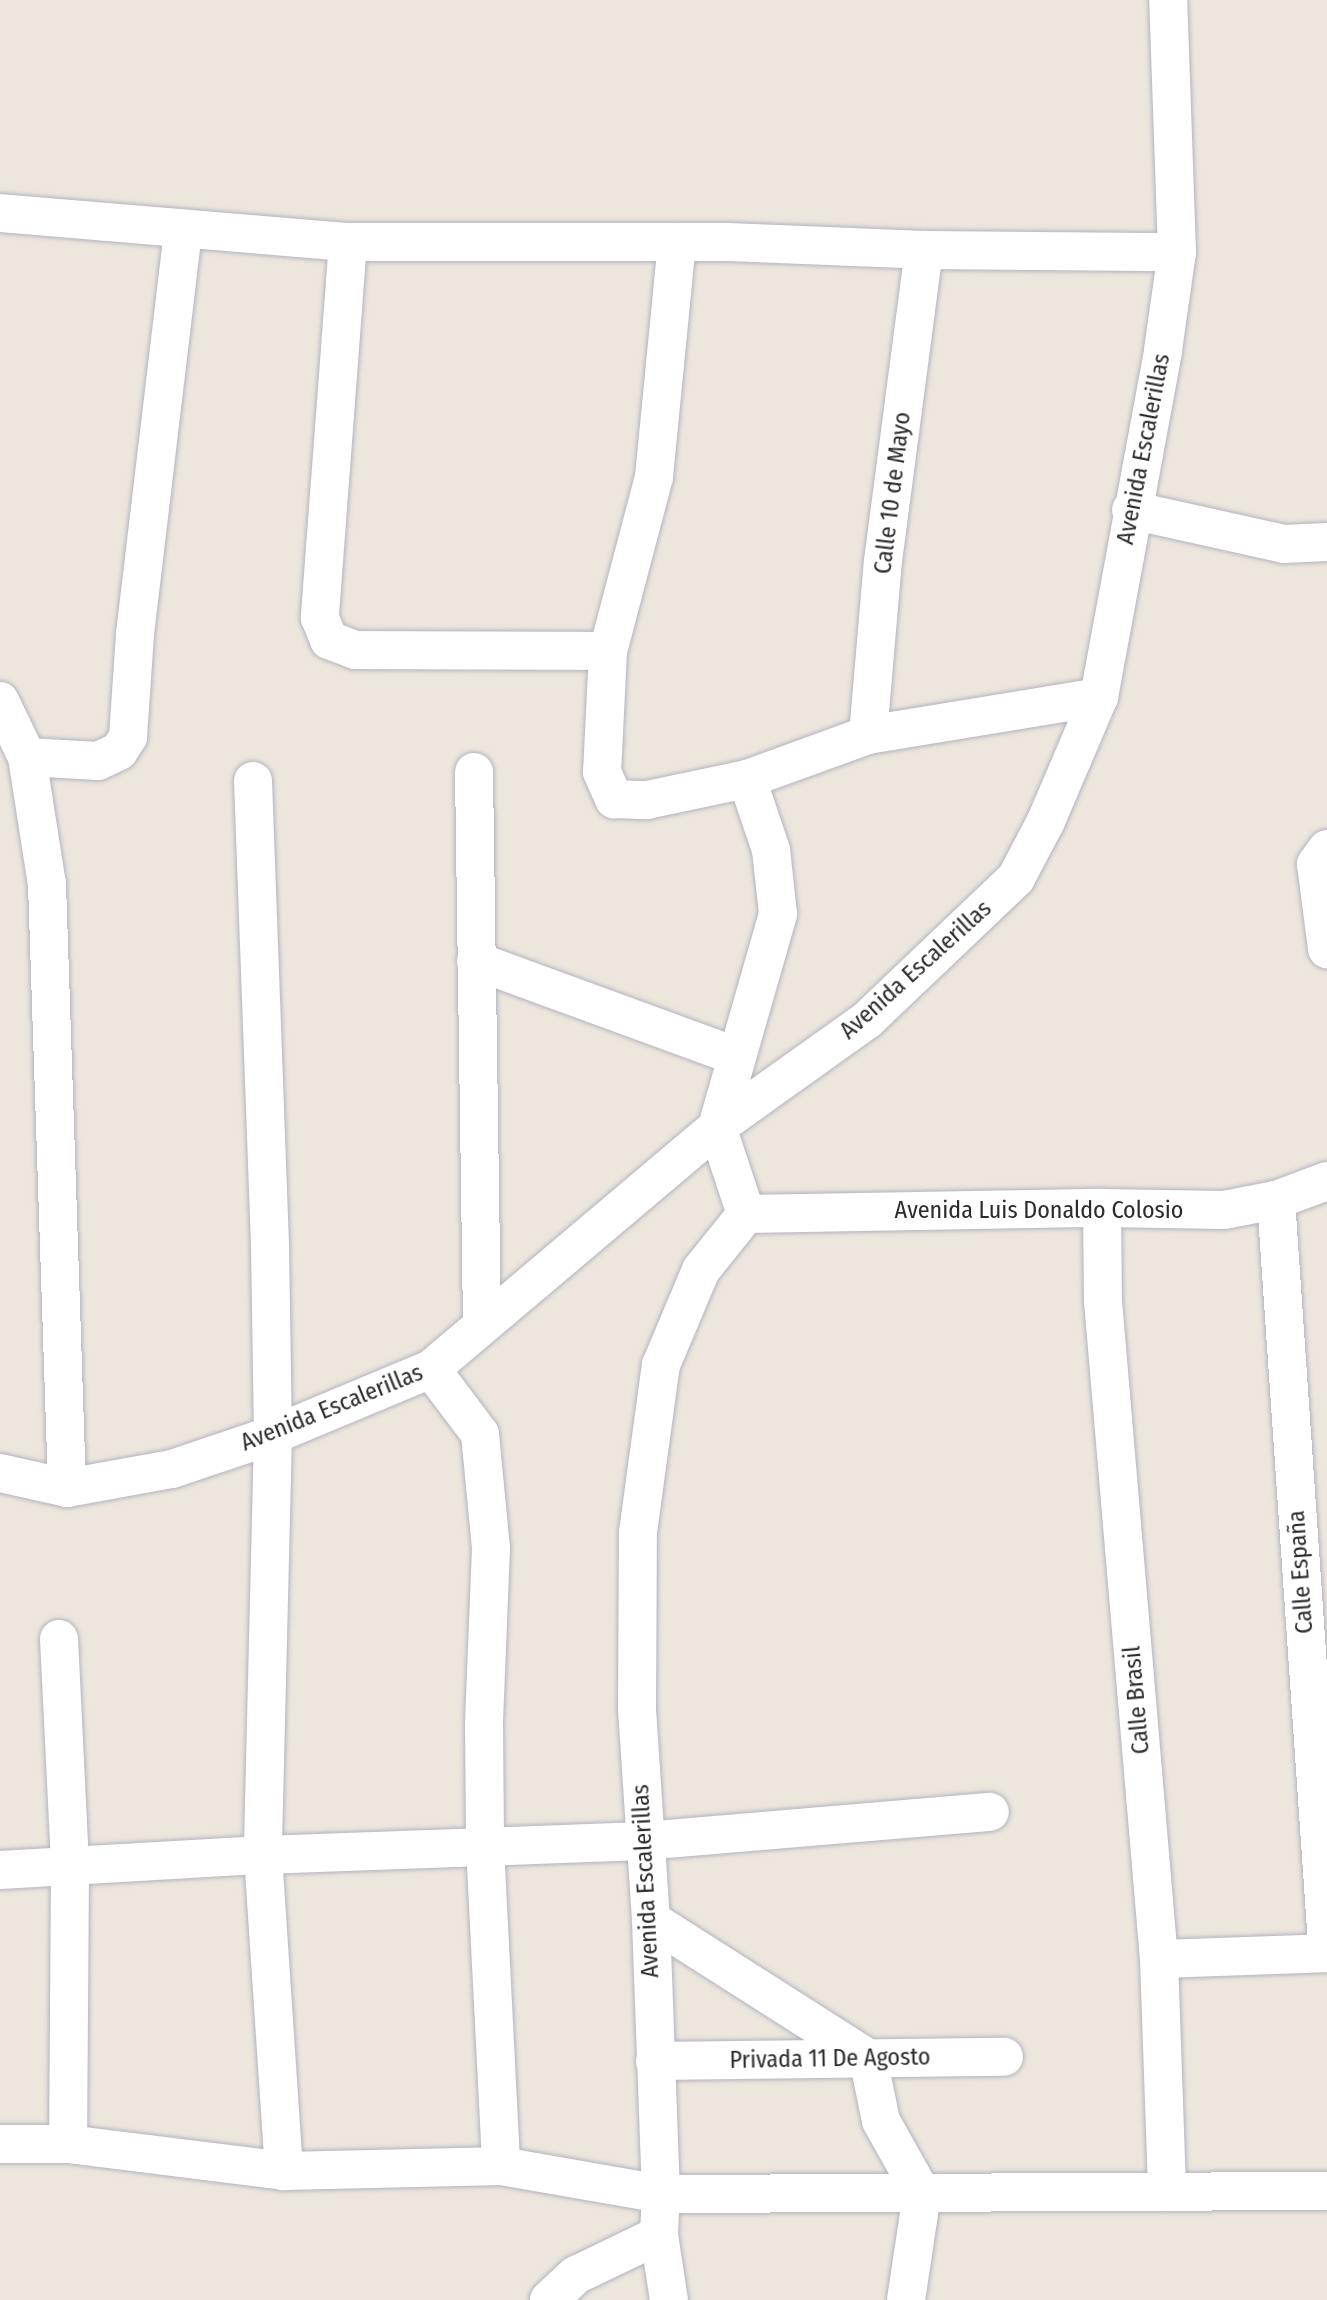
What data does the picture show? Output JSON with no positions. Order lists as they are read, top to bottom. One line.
{"streets":{"street":["Avenida Escalerillas","Calle 10 de Mayo","Avenida Luis Donaldo Colosio","Calle España","Calle Brasil","Privada 11 De Agosto"]},"crossings":[["Avenida Escalerillas","Avenida Luis Donaldo Colosio"],["Avenida Escalerillas","Privada 11 De Agosto"],["Avenida Luis Donaldo Colosio","Calle España"],["Avenida Luis Donaldo Colosio","Calle Brasil"]]}
